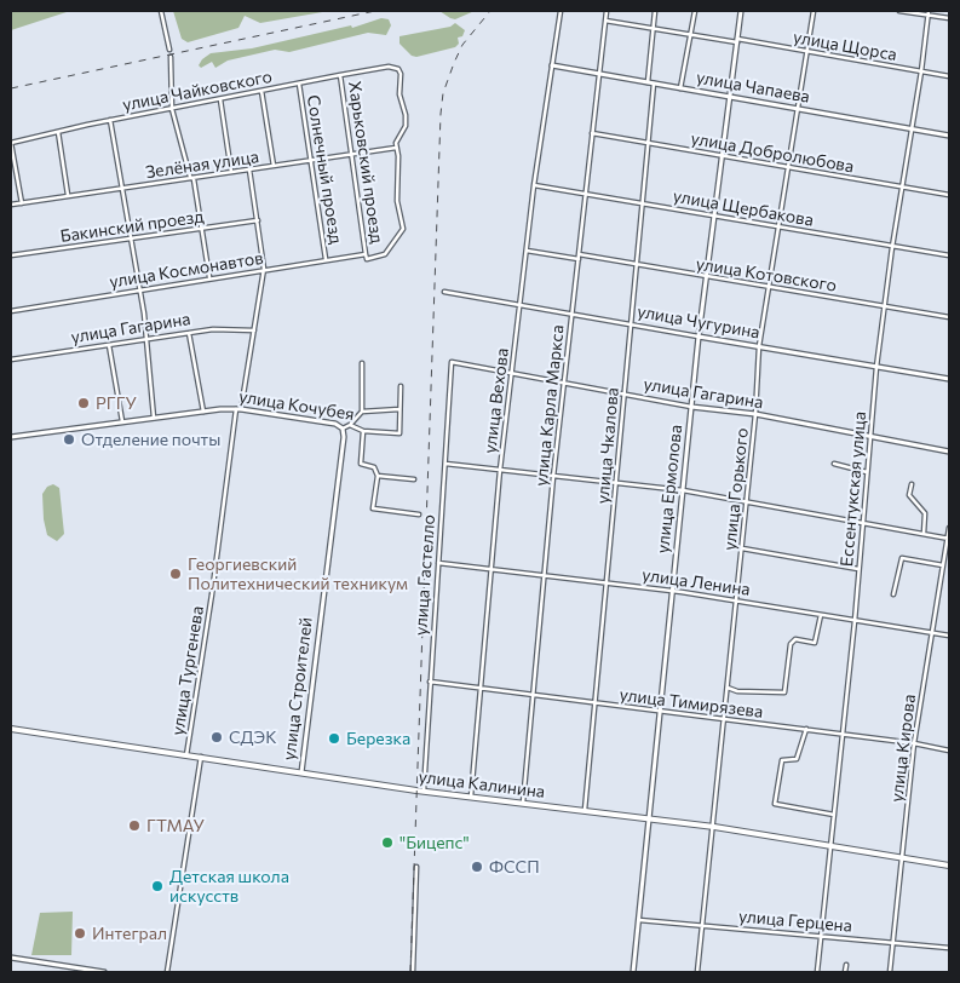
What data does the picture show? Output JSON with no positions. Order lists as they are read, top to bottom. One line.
{"streets":{"main road":["улица Калинина"],"street":["улица Щорса","улица Чапаева","улица Чайковского","улица Добролюбова","Харьковский проезд","Зелёная улица","Солнечный проезд","улица Щербакова","Бакинский проезд","улица Космонавтов","улица Котовского","улица Чугурина","улица Гагарина","улица Вехова","улица Кочубея","улица Карла Маркса","улица Чкалова","улица Ермолова","улица Горького","Ессентукская улица","улица Гастелло","улица Ленина","улица Тургенева","улица Строителей","улица Тимирязева","улица Кирова","улица Герцена"]},"crossings":[["улица Щорса","улица Карла Маркса"],["улица Щорса","улица Ермолова"],["улица Щорса","улица Горького"],["улица Щорса","Ессентукская улица"],["улица Чапаева","улица Вехова"],["улица Чапаева","улица Карла Маркса"],["улица Чапаева","улица Чкалова"],["улица Чапаева","улица Ермолова"],["улица Чапаева","улица Горького"],["улица Чапаева","Ессентукская улица"],["улица Чайковского","Харьковский проезд"],["улица Чайковского","Зелёная улица"],["улица Чайковского","Солнечный проезд"],["улица Добролюбова","улица Карла Маркса"],["улица Добролюбова","улица Чкалова"],["улица Добролюбова","улица Ермолова"],["улица Добролюбова","улица Горького"],["улица Добролюбова","Ессентукская улица"],["Харьковский проезд","Зелёная улица"],["Харьковский проезд","улица Космонавтов"],["Зелёная улица","Солнечный проезд"],["Зелёная улица","улица Тургенева"],["Солнечный проезд","улица Космонавтов"],["улица Щербакова","улица Вехова"],["улица Щербакова","улица Карла Маркса"],["улица Щербакова","улица Чкалова"],["улица Щербакова","улица Ермолова"],["улица Щербакова","улица Горького"],["улица Щербакова","Ессентукская улица"],["Бакинский проезд","улица Тургенева"],["улица Космонавтов","улица Тургенева"],["улица Котовского","улица Вехова"],["улица Котовского","улица Карла Маркса"],["улица Котовского","улица Чкалова"],["улица Котовского","улица Ермолова"],["улица Котовского","улица Горького"],["улица Котовского","Ессентукская улица"],["улица Чугурина","улица Вехова"],["улица Чугурина","улица Карла Маркса"],["улица Чугурина","улица Чкалова"],["улица Чугурина","улица Ермолова"],["улица Чугурина","улица Горького"],["улица Чугурина","Ессентукская улица"],["улица Гагарина","улица Вехова"],["улица Гагарина","улица Карла Маркса"],["улица Гагарина","улица Чкалова"],["улица Гагарина","улица Ермолова"],["улица Гагарина","улица Горького"],["улица Гагарина","Ессентукская улица"],["улица Гагарина","улица Гастелло"],["улица Гагарина","улица Тургенева"],["улица Вехова","улица Ленина"],["улица Вехова","улица Тимирязева"],["улица Вехова","улица Калинина"],["улица Кочубея","улица Тургенева"],["улица Кочубея","улица Строителей"],["улица Карла Маркса","улица Ленина"],["улица Карла Маркса","улица Тимирязева"],["улица Карла Маркса","улица Калинина"],["улица Чкалова","улица Ленина"],["улица Чкалова","улица Тимирязева"],["улица Чкалова","улица Калинина"],["улица Ермолова","улица Ленина"],["улица Ермолова","улица Тимирязева"],["улица Ермолова","улица Калинина"],["улица Ермолова","улица Герцена"],["улица Горького","улица Ленина"],["улица Горького","улица Тимирязева"],["улица Горького","улица Калинина"],["улица Горького","улица Герцена"],["Ессентукская улица","улица Ленина"],["Ессентукская улица","улица Тимирязева"],["Ессентукская улица","улица Калинина"],["Ессентукская улица","улица Герцена"],["улица Гастелло","улица Ленина"],["улица Гастелло","улица Тимирязева"],["улица Гастелло","улица Калинина"],["улица Ленина","улица Кирова"],["улица Тургенева","улица Калинина"],["улица Строителей","улица Калинина"],["улица Тимирязева","улица Кирова"],["улица Кирова","улица Калинина"],["улица Кирова","улица Герцена"]],"places":["РГГУ","Отделение почты","Георгиевский Политехнический техникум","СДЭК","Березка","ГТМАУ","\"Бицепс\"","ФССП","Детская школа искусств","Интеграл"]}
